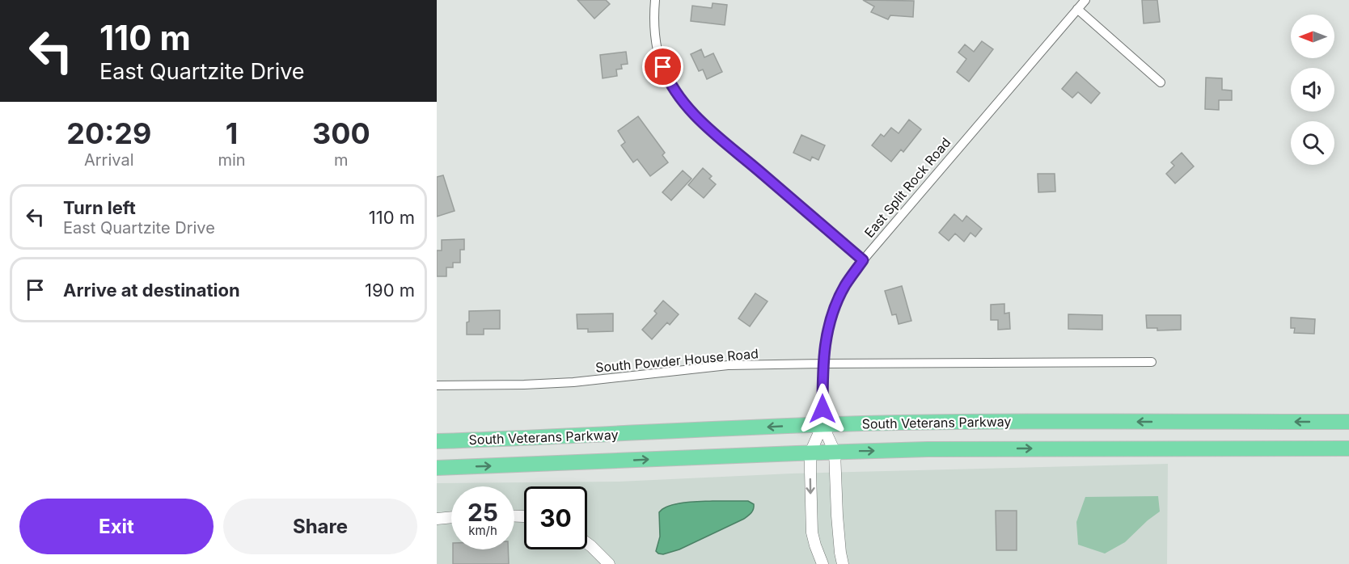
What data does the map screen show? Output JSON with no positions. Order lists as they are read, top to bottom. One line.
{"streets":{"highway":["South Veterans Parkway"],"street":["East Split Rock Road","South Powder House Road"]},"crossings":[["East Split Rock Road","South Powder House Road"],["East Split Rock Road","South Veterans Parkway"]],"north":"left","page":{"turn":["110 m","East Quartzite Drive"],"eta":["20:29","Arrival","1","min","300","m"],"list":[{"name":"Turn left","note":"East Quartzite Drive","value":"110 m"},{"name":"Arrive at destination","value":"190 m"}],"speed":"25 km/h","limit":"30","buttons":["Exit","Share"]}}
